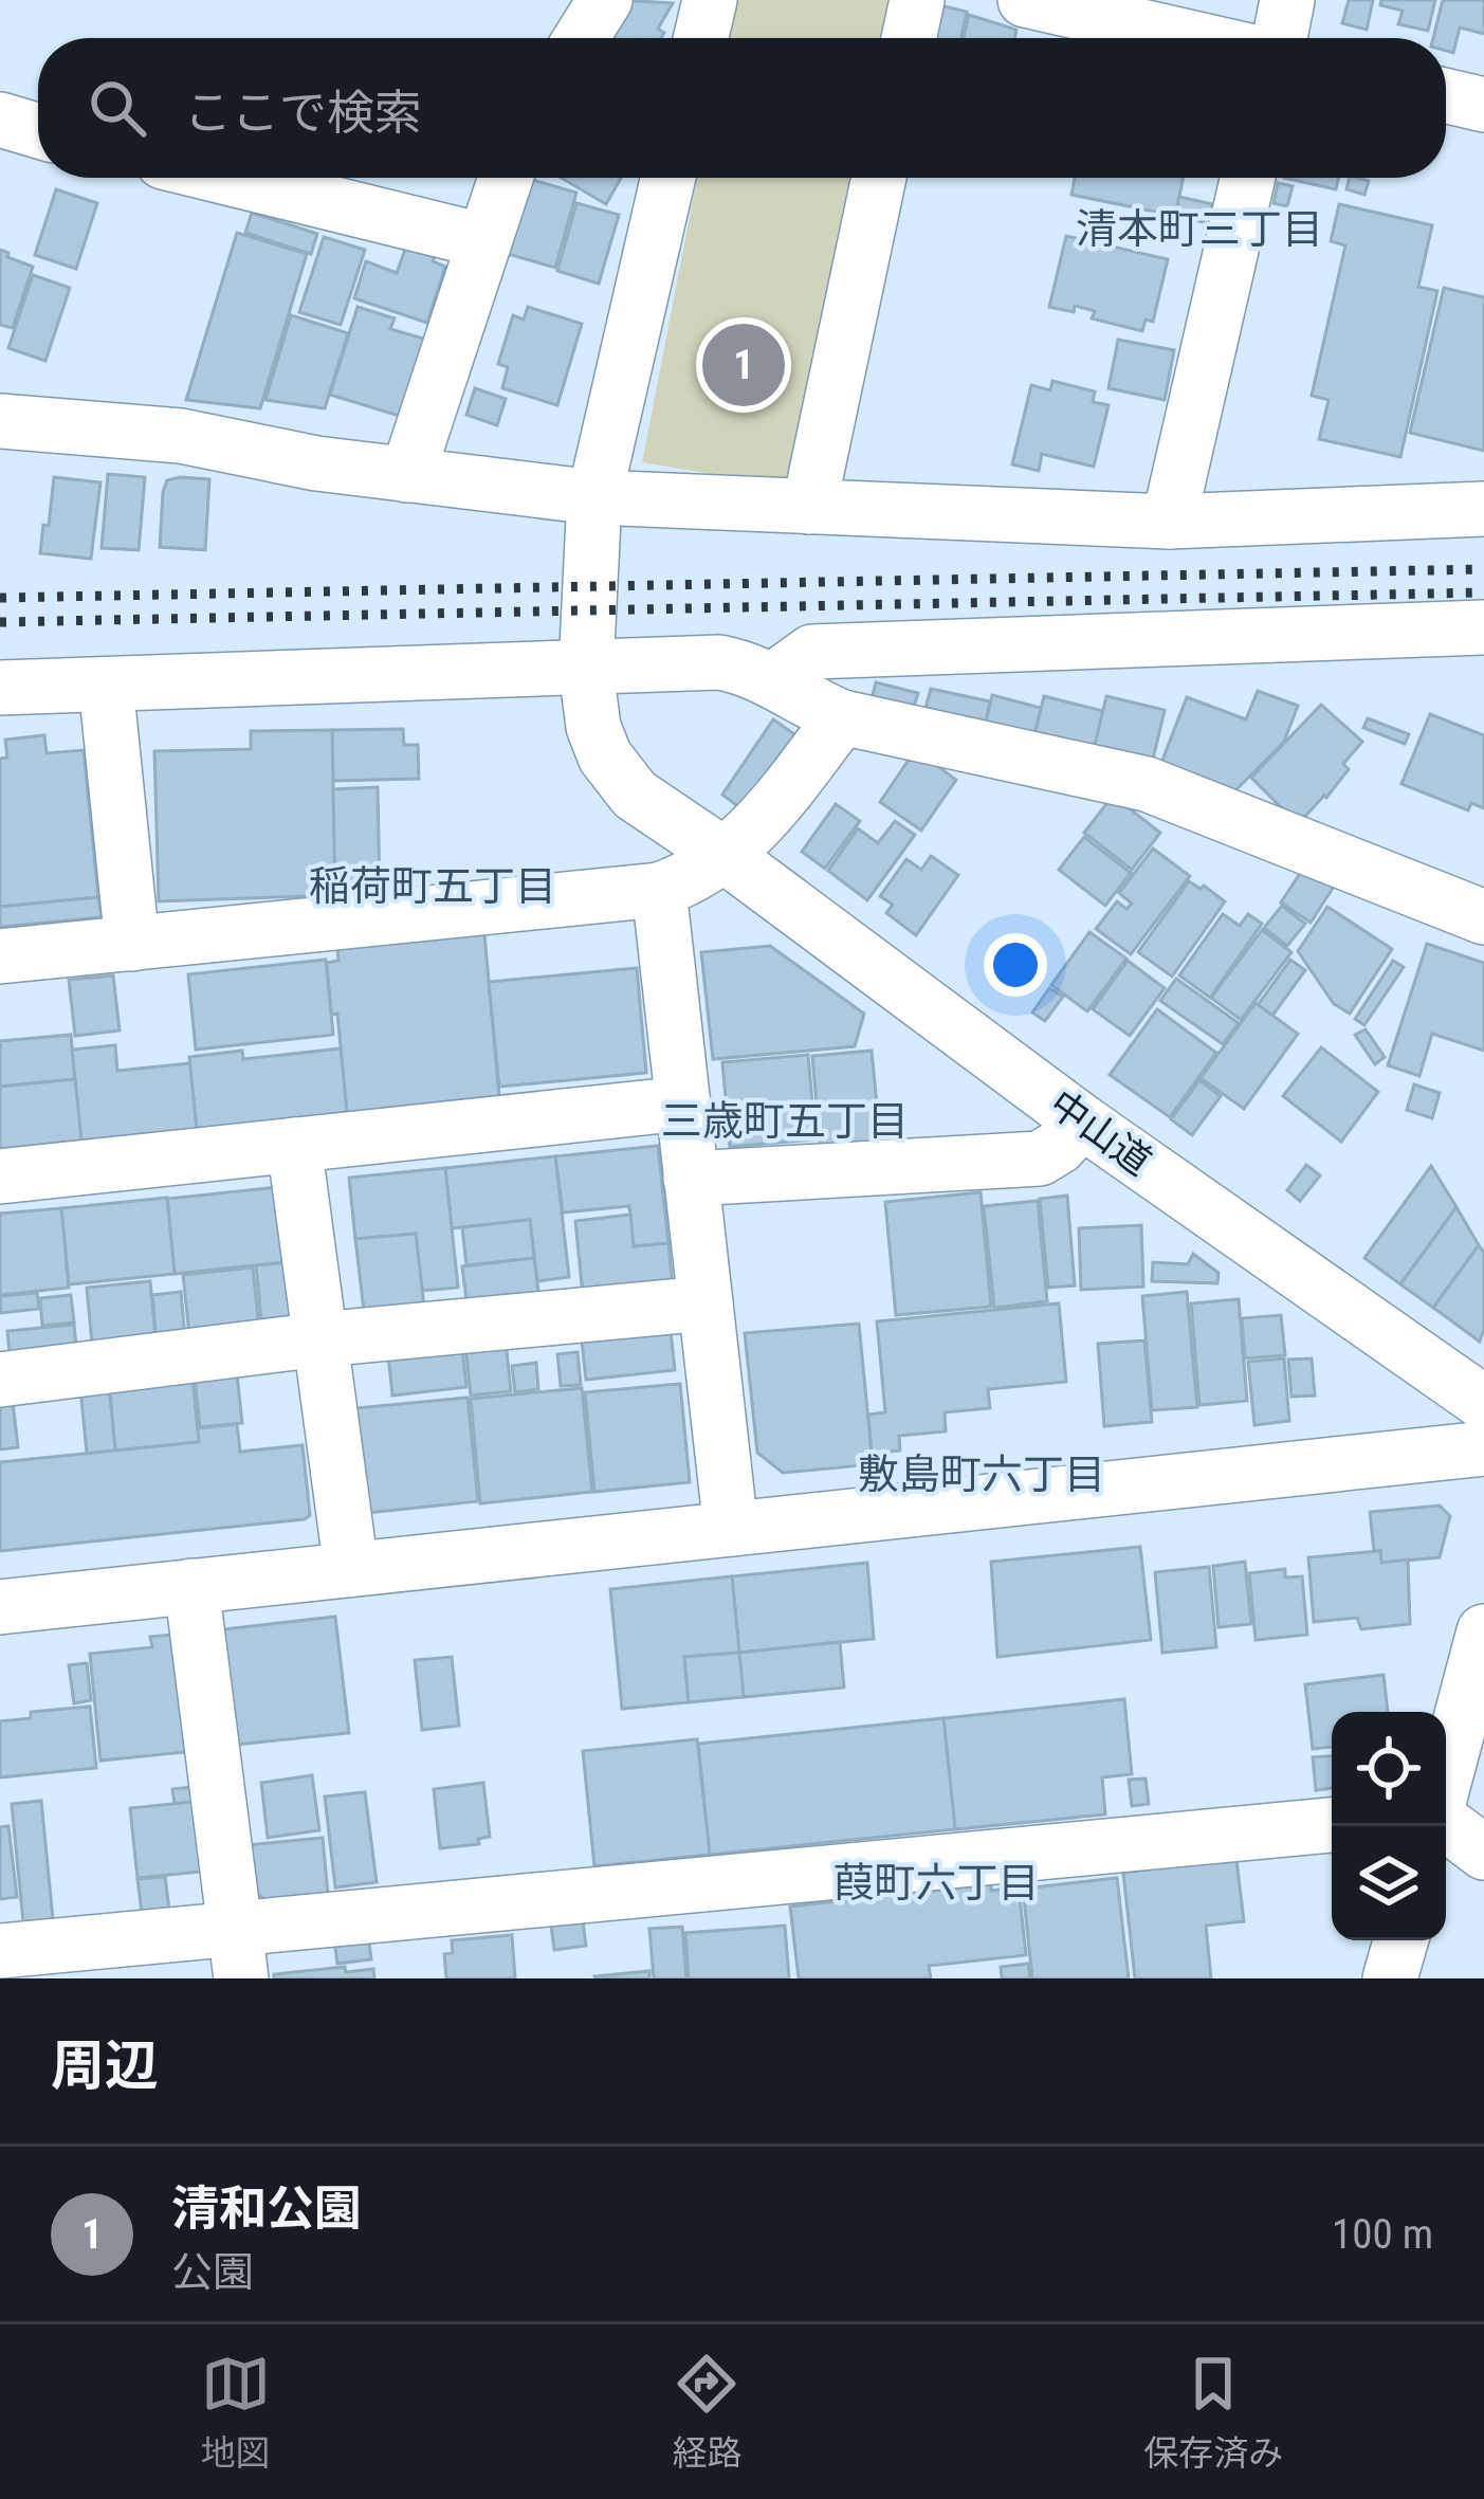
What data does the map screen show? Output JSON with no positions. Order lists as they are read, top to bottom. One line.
{"streets":{"street":["中山道"]},"districts":["清本町三丁目","稲荷町五丁目","三歳町五丁目","敷島町六丁目","葭町六丁目"],"page":{"search":"ここで検索","pins":"1","heading":"周辺","list":[{"mark":"1","name":"清和公園","note":"公園","value":"100 m"}],"nav":["地図","経路","保存済み"]}}
